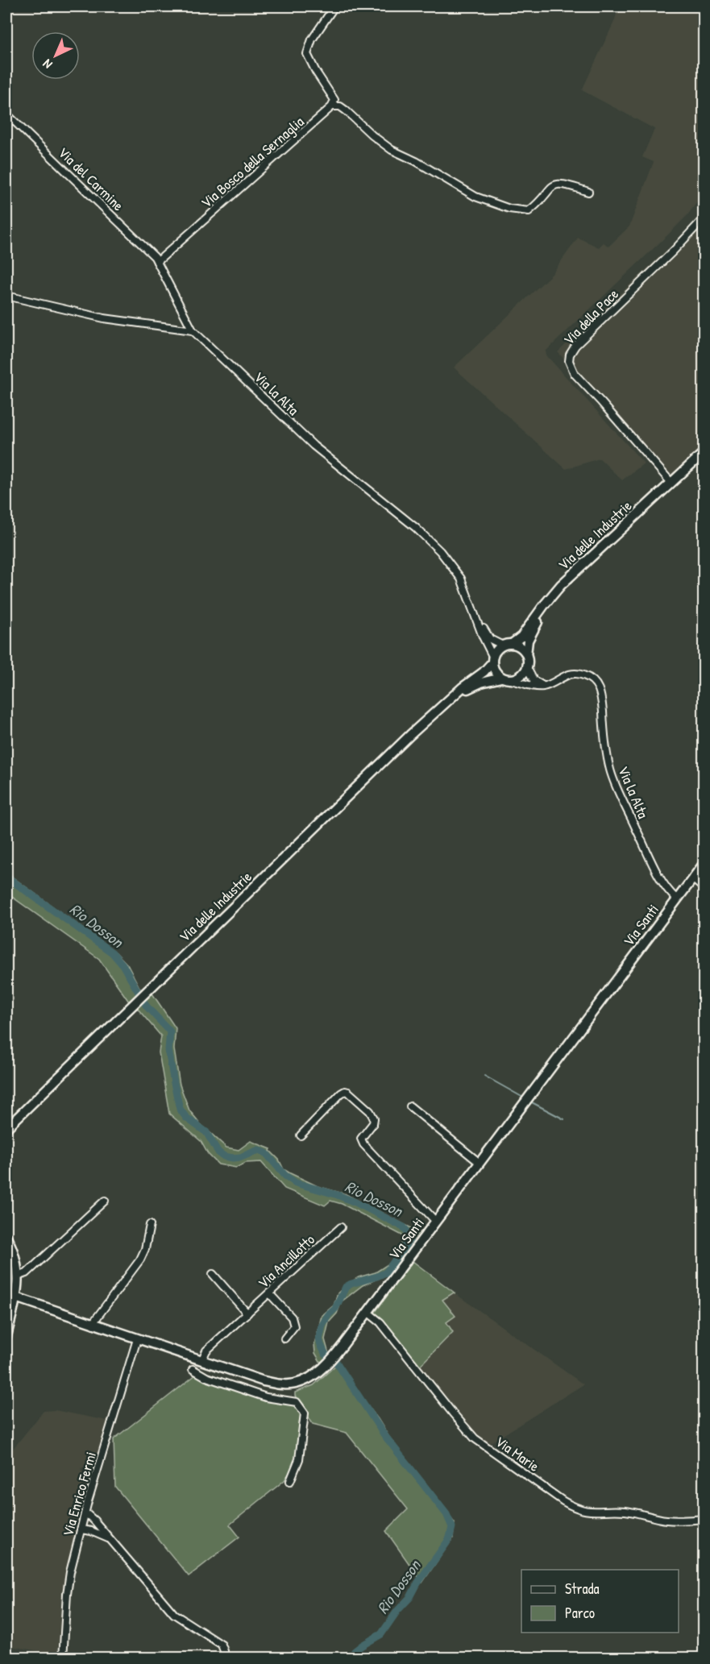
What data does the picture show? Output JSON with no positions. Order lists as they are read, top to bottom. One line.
{"streets":{"main road":["Via delle Industrie","Via Santi"],"street":["Via Bosco della Sernaglia","Via del Carmine","Via della Pace","Via la Alta","Via Ancillotto","Via Marie","Via Enrico Fermi"]},"crossings":[["Via Bosco della Sernaglia","Via del Carmine"],["Via della Pace","Via delle Industrie"],["Via la Alta","Via Santi"],["Via Santi","Via Ancillotto"],["Via Santi","Via Marie"],["Via Santi","Via Enrico Fermi"]],"water":["Rio Dosson"],"legend":["Strada","Parco"],"north":"bottom left"}
